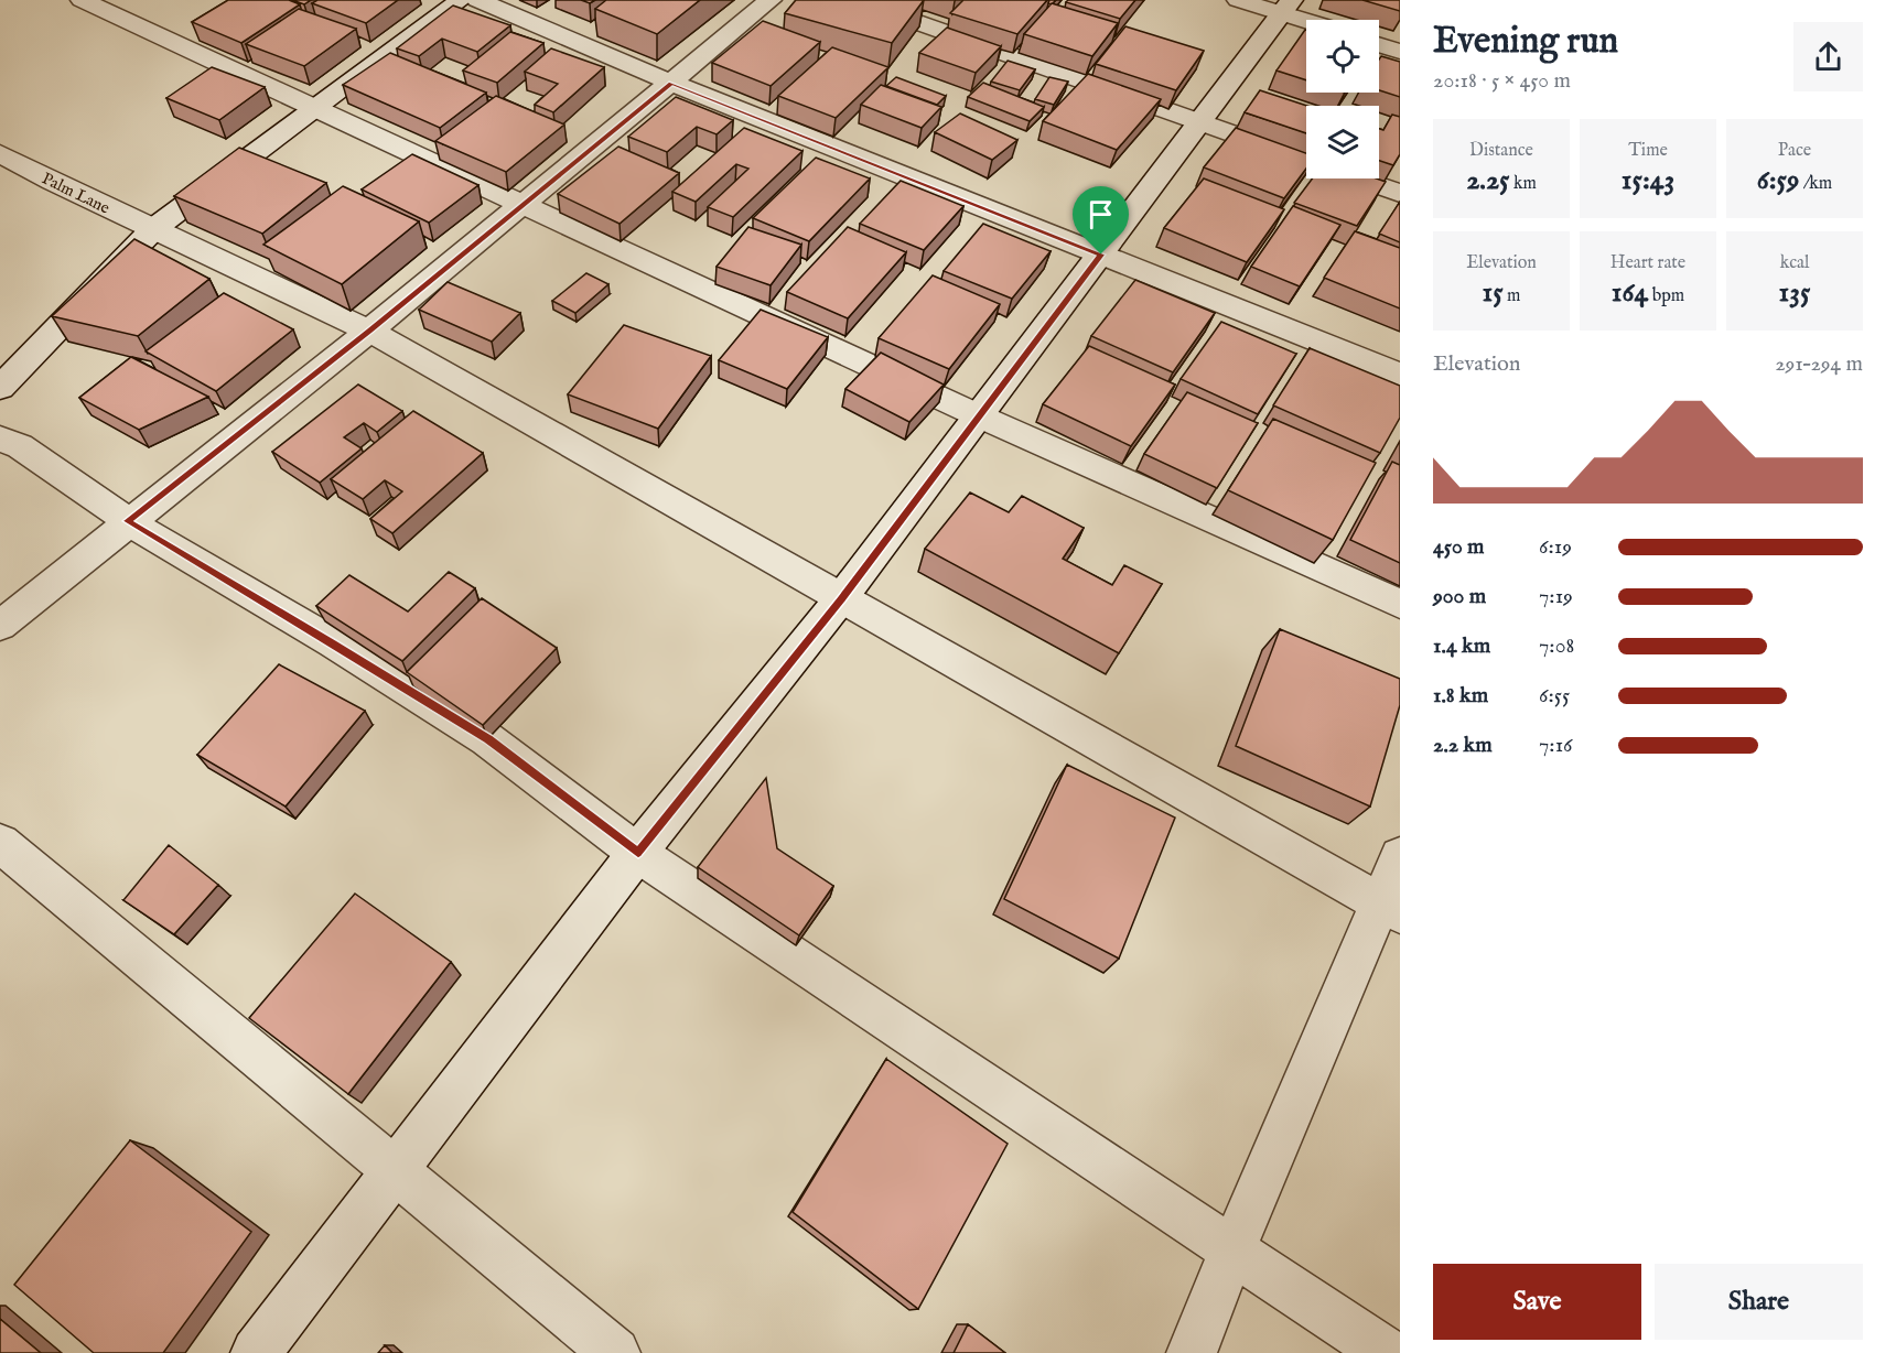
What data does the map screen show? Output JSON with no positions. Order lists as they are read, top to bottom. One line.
{"streets":{"street":["Palm Lane"]},"page":{"heading":["Evening run","20:18 · 5 × 450 m"],"stats":[["Distance","2.25 km"],["Time","15:43"],["Pace","6:59 /km"],["Elevation","15 m"],["Heart rate","164 bpm"],["kcal","135"]],"chart":["Elevation","291–294 m"],"list":[{"name":"450 m","note":"6:19"},{"name":"900 m","note":"7:19"},{"name":"1.4 km","note":"7:08"},{"name":"1.8 km","note":"6:55"},{"name":"2.2 km","note":"7:16"}],"buttons":["Save","Share"]}}
